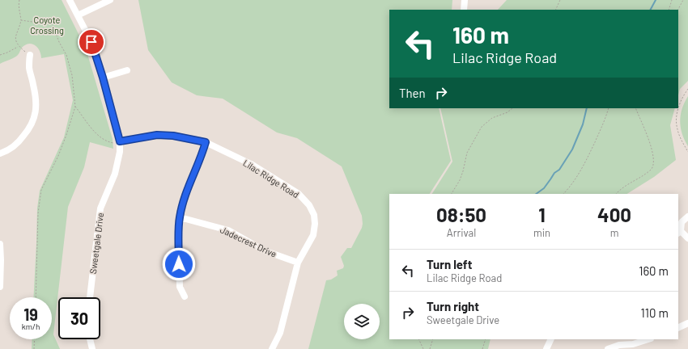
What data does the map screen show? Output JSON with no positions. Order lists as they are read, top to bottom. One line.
{"streets":{"street":["Lilac Ridge Road","Jadecrest Drive","Sweetgale Drive"]},"crossings":[["Lilac Ridge Road","Jadecrest Drive"],["Lilac Ridge Road","Sweetgale Drive"]],"parks":["Coyote Crossing"],"page":{"turn":["160 m","Lilac Ridge Road"],"then":"Then","eta":["08:50","Arrival","1","min","400","m"],"list":[{"name":"Turn left","note":"Lilac Ridge Road","value":"160 m"},{"name":"Turn right","note":"Sweetgale Drive","value":"110 m"}],"speed":"19 km/h","limit":"30"}}
